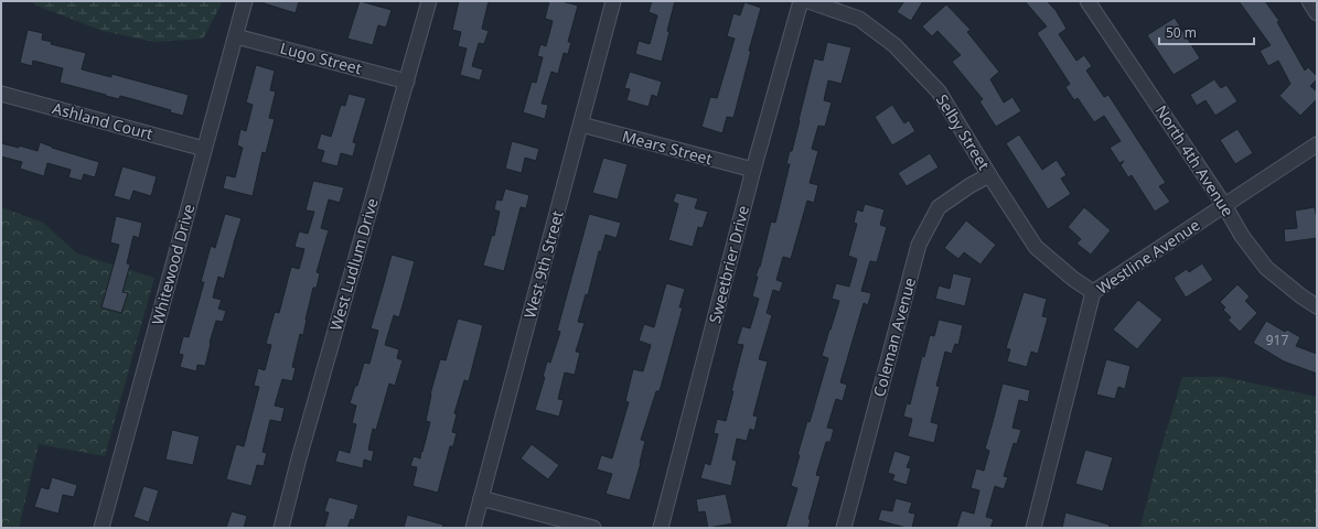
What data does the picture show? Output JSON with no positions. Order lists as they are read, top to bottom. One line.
{"streets":{"street":["Lugo Street","Ashland Court","Selby Street","Mears Street","North 4th Avenue","Westline Avenue","Whitewood Drive","West Ludlum Drive","West 9th Street","Sweetbrier Drive","Coleman Avenue"]},"crossings":[["Lugo Street","Whitewood Drive"],["Lugo Street","West Ludlum Drive"],["Ashland Court","Whitewood Drive"],["Selby Street","Westline Avenue"],["Selby Street","Coleman Avenue"],["Mears Street","West 9th Street"],["Mears Street","Sweetbrier Drive"],["North 4th Avenue","Westline Avenue"]],"house_numbers":["917"],"scale_bar":"50 m"}
